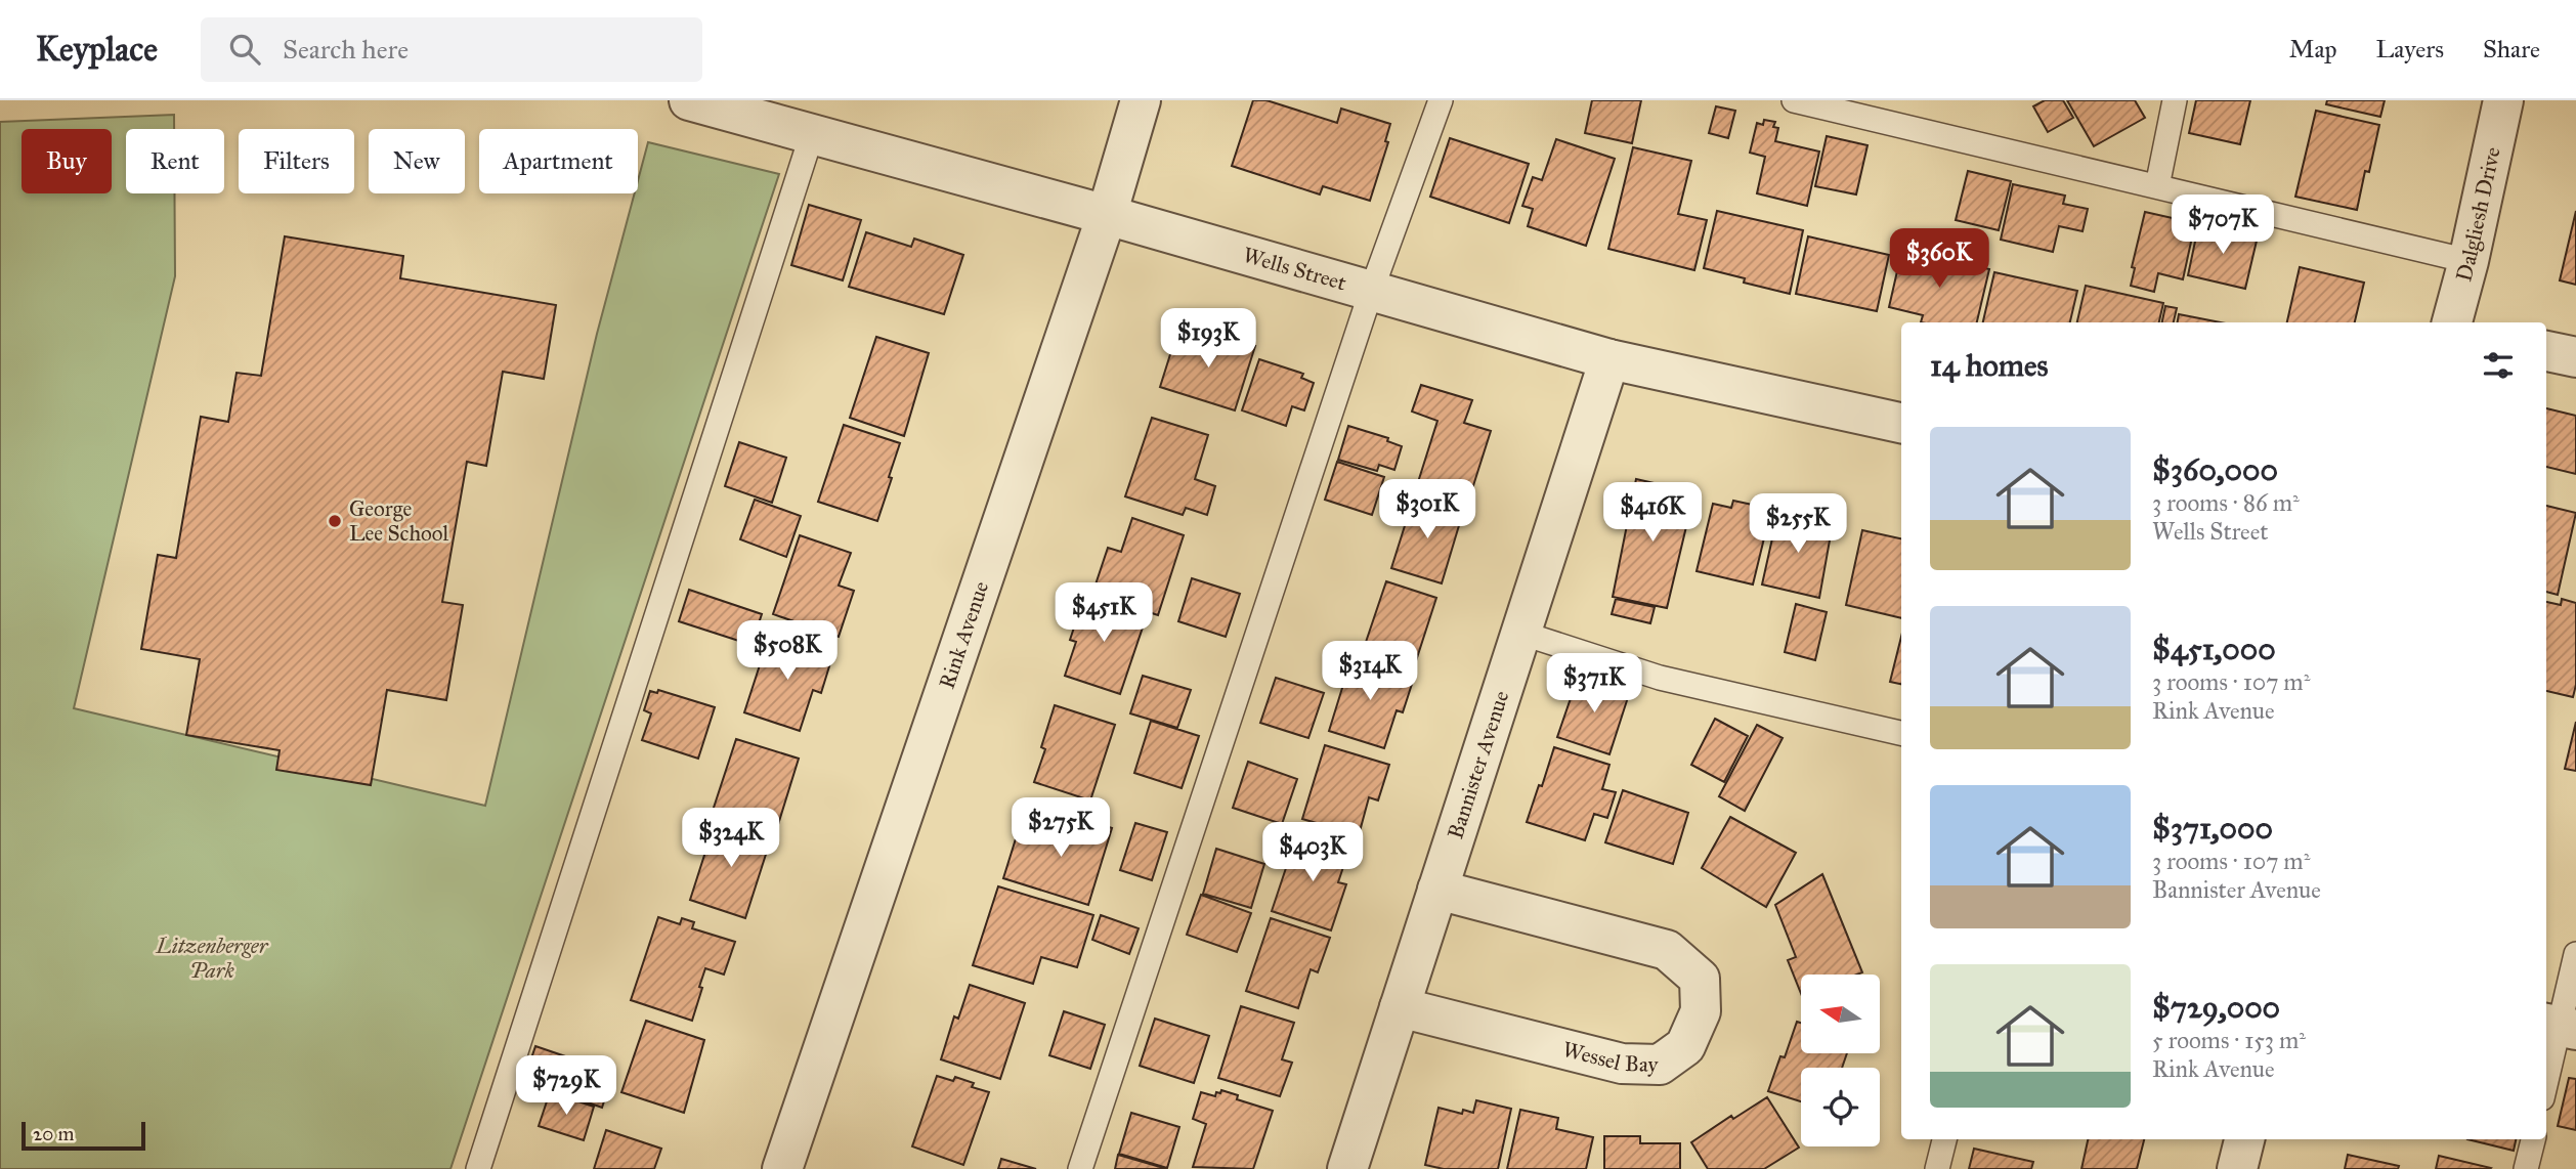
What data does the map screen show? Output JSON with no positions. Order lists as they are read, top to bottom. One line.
{"streets":{"street":["Dalgliesh Drive","Wells Street","Rink Avenue","Bannister Avenue","Wessel Bay"]},"crossings":[["Wells Street","Rink Avenue"],["Wells Street","Bannister Avenue"],["Bannister Avenue","Wessel Bay"]],"parks":["Litzenberger Park"],"places":["George Lee School"],"scale_bar":"20 m","north":"left","page":{"header":"Keyplace","search":"Search here","nav":["Map","Layers","Share"],"chip":["Buy","Rent","Filters","New","Apartment"],"price":["$707K","$360K","$193K","$301K","$416K","$255K","$451K","$508K","$314K","$371K","$275K","$324K","$403K","$729K"],"heading":"14 homes","list":[{"name":"$360,000","note":"3 rooms · 86 m² · Wells Street"},{"name":"$451,000","note":"3 rooms · 107 m² · Rink Avenue"},{"name":"$371,000","note":"3 rooms · 107 m² · Bannister Avenue"},{"name":"$729,000","note":"5 rooms · 153 m² · Rink Avenue"}],"scale":"20 m"}}
